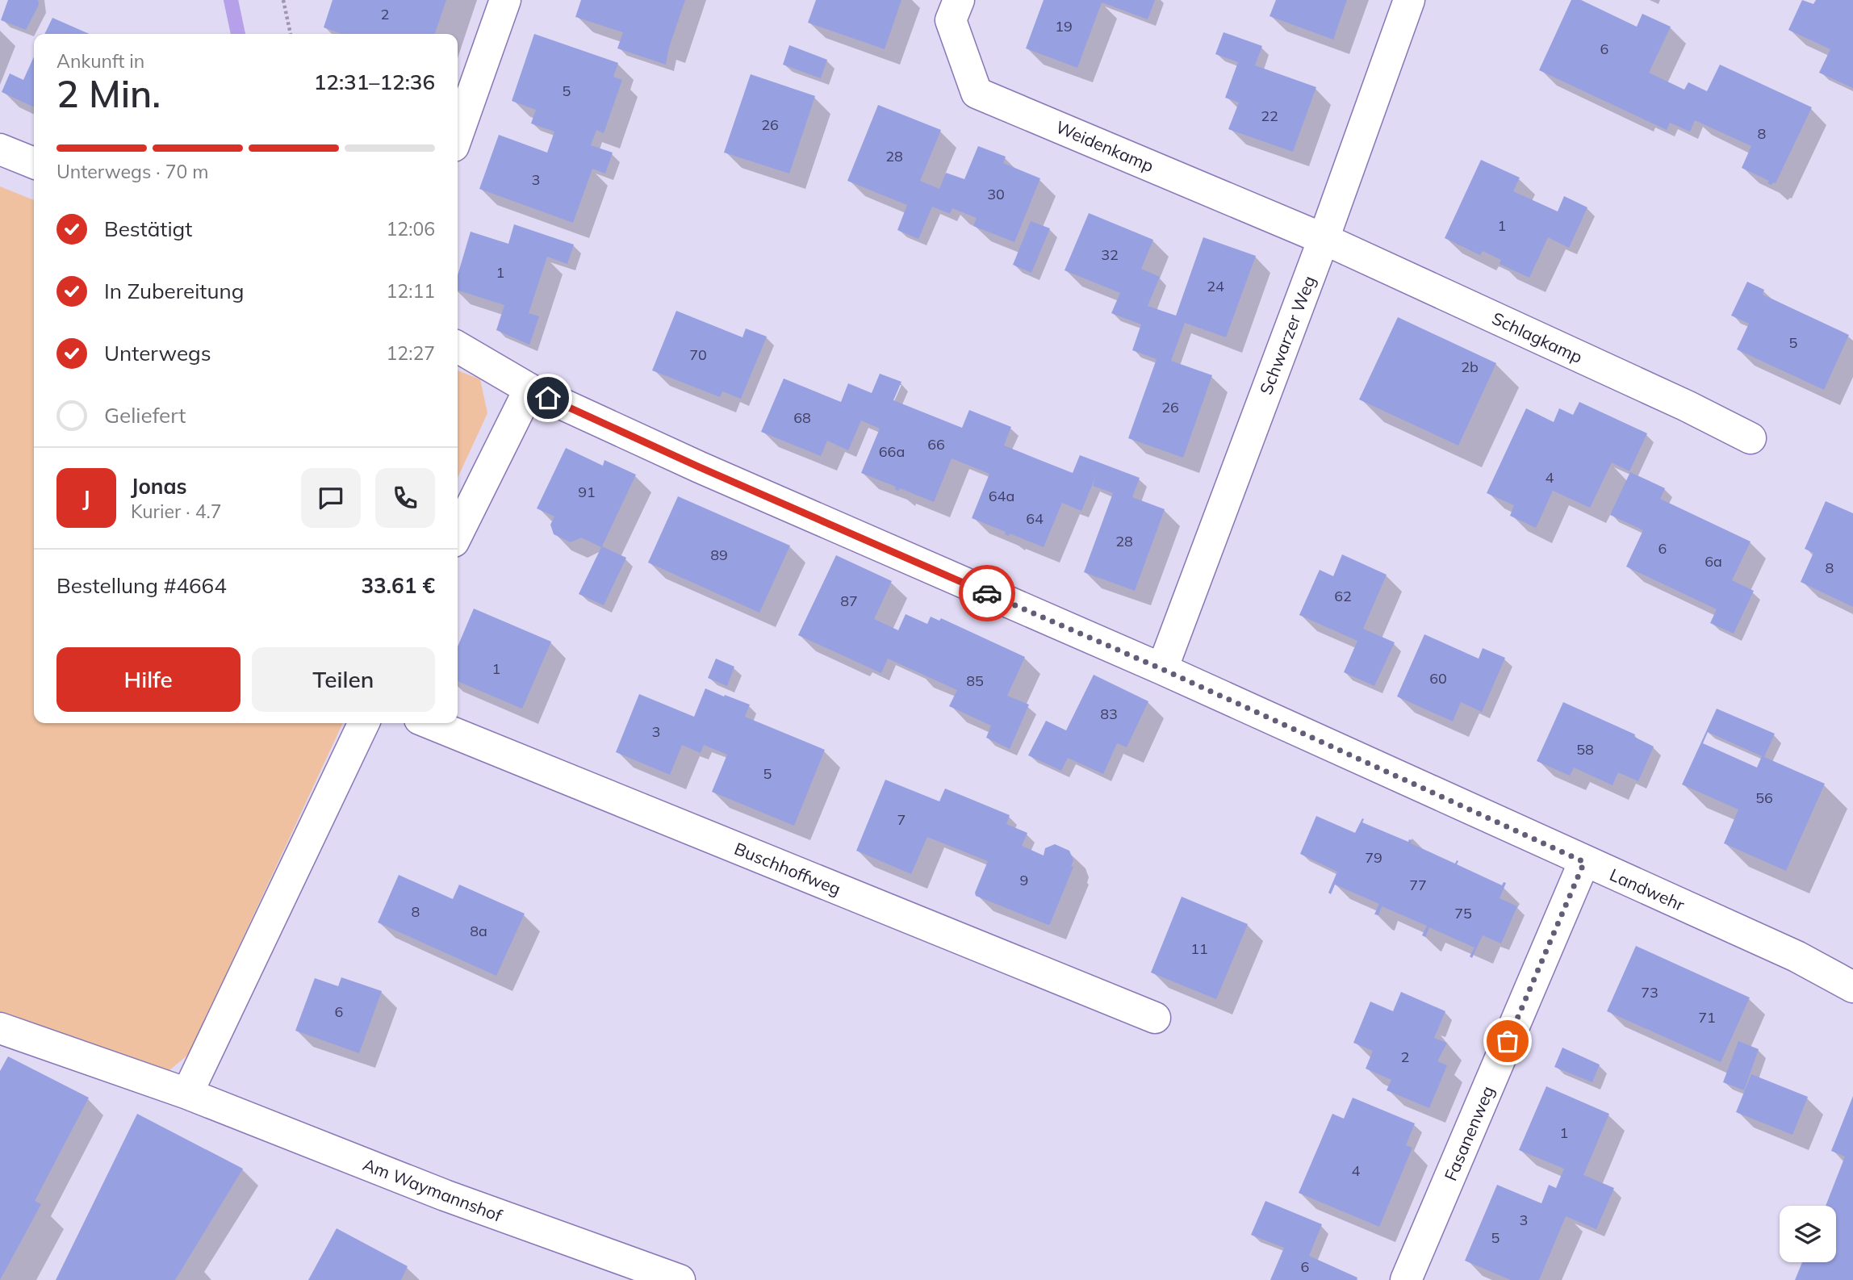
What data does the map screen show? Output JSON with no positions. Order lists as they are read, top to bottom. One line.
{"streets":{"street":["Weidenkamp","Schwarzer Weg","Schlagkamp","Buschhoffweg","Landwehr","Fasanenweg","Am Waymannshof"]},"crossings":[["Weidenkamp","Schwarzer Weg"],["Weidenkamp","Schlagkamp"],["Schwarzer Weg","Schlagkamp"],["Schwarzer Weg","Landwehr"],["Landwehr","Fasanenweg"]],"house_numbers":["2","19","6","5","22","26","8","28","3","30","1","32","1","24","5","70","2b","26","68","66","66a","4","91","64a","64","28","6","89","6a","8","62","87","1","60","85","83","3","58","5","56","7","79","9","77","8","75","8a","11","73","6","71","2","1","4","3","5","6"],"page":{"heading":["2 Min.","Ankunft in","12:31–12:36"],"panel":["Jonas","Kurier · 4.7","Bestellung #4664","33.61 €"],"bar":"Unterwegs · 70 m","list":[["Bestätigt","12:06"],["In Zubereitung","12:11"],["Unterwegs","12:27"],"Geliefert"],"round":"J","buttons":["Hilfe","Teilen"]}}
